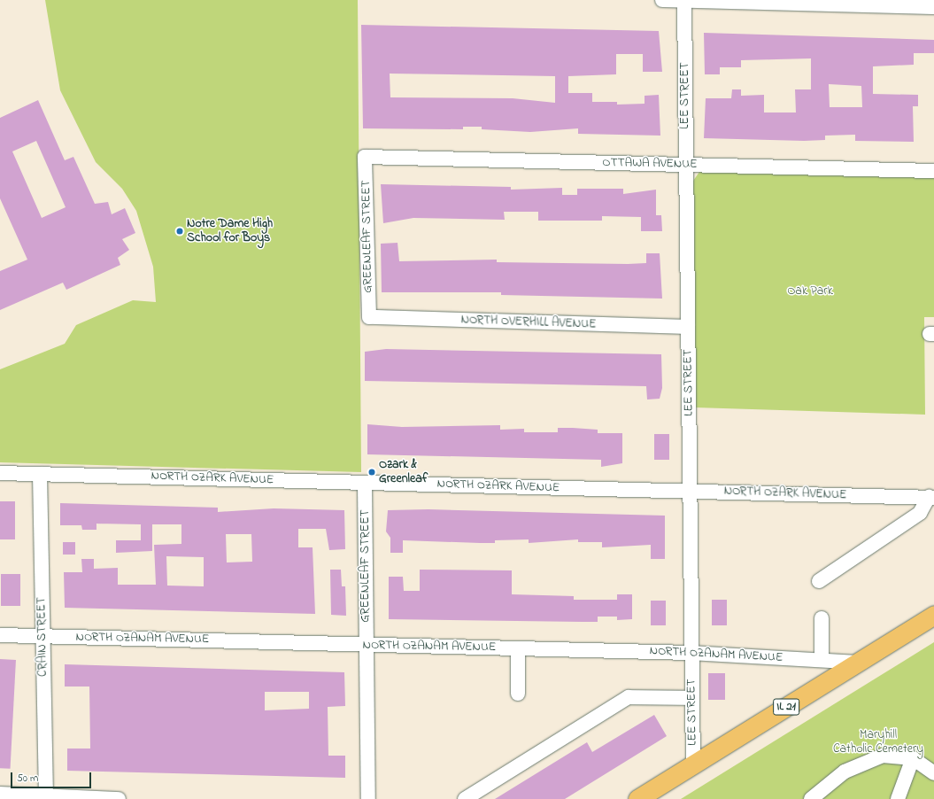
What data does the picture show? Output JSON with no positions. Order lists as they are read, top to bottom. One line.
{"streets":{"main road":["IL 21"],"street":["LEE STREET","OTTAWA AVENUE","GREENLEAF STREET","NORTH OVERHILL AVENUE","NORTH OZARK AVENUE","CRAIN STREET","NORTH OZANAM AVENUE"]},"crossings":[["LEE STREET","OTTAWA AVENUE"],["LEE STREET","NORTH OVERHILL AVENUE"],["LEE STREET","NORTH OZARK AVENUE"],["LEE STREET","NORTH OZANAM AVENUE"],["LEE STREET","IL 21"],["OTTAWA AVENUE","GREENLEAF STREET"],["GREENLEAF STREET","NORTH OVERHILL AVENUE"],["GREENLEAF STREET","NORTH OZARK AVENUE"],["GREENLEAF STREET","NORTH OZANAM AVENUE"],["NORTH OZARK AVENUE","CRAIN STREET"],["CRAIN STREET","NORTH OZANAM AVENUE"],["NORTH OZANAM AVENUE","IL 21"]],"parks":["Oak Park","Maryhill Catholic Cemetery"],"places":["Notre Dame High School for Boys","Ozark & Greenleaf"],"scale_bar":"50 m"}
